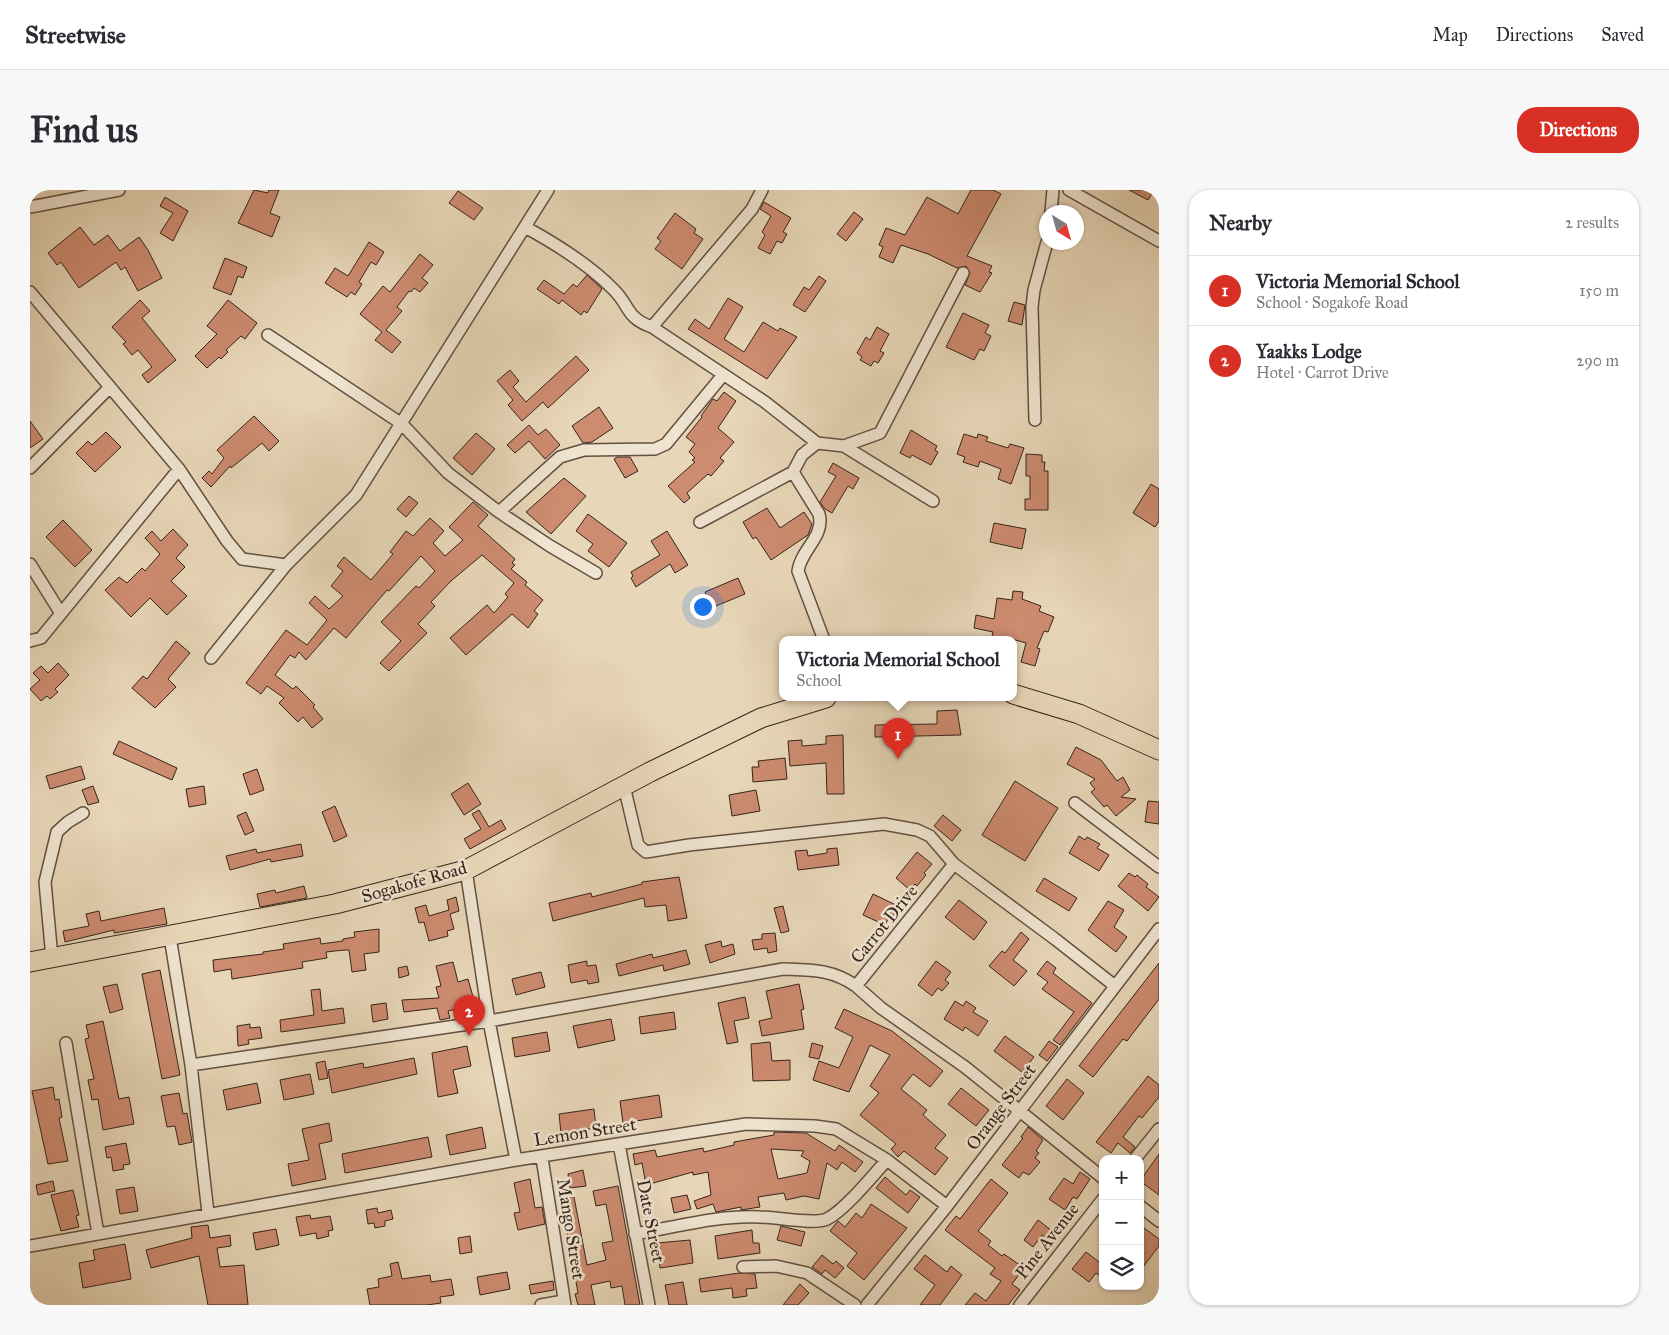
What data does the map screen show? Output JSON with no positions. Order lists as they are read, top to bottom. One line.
{"streets":{"main road":["Sogakofe Road"],"street":["Carrot Drive","Orange Street","Lemon Street","Date Street","Mango Street","Pine Avenue"]},"crossings":[["Orange Street","Lemon Street"],["Lemon Street","Date Street"],["Lemon Street","Mango Street"]],"north":"bottom right","page":{"header":"Streetwise","nav":["Map","Directions","Saved"],"buttons":"Directions","title":"Find us","heading":["Nearby","2 results"],"list":[{"mark":"1","name":"Victoria Memorial School","note":"School · Sogakofe Road","value":"150 m"},{"mark":"2","name":"Yaakks Lodge","note":"Hotel · Carrot Drive","value":"290 m"}],"popup":["Victoria Memorial School","School"],"pins":["1","2"],"map_buttons":["+","−"]}}
